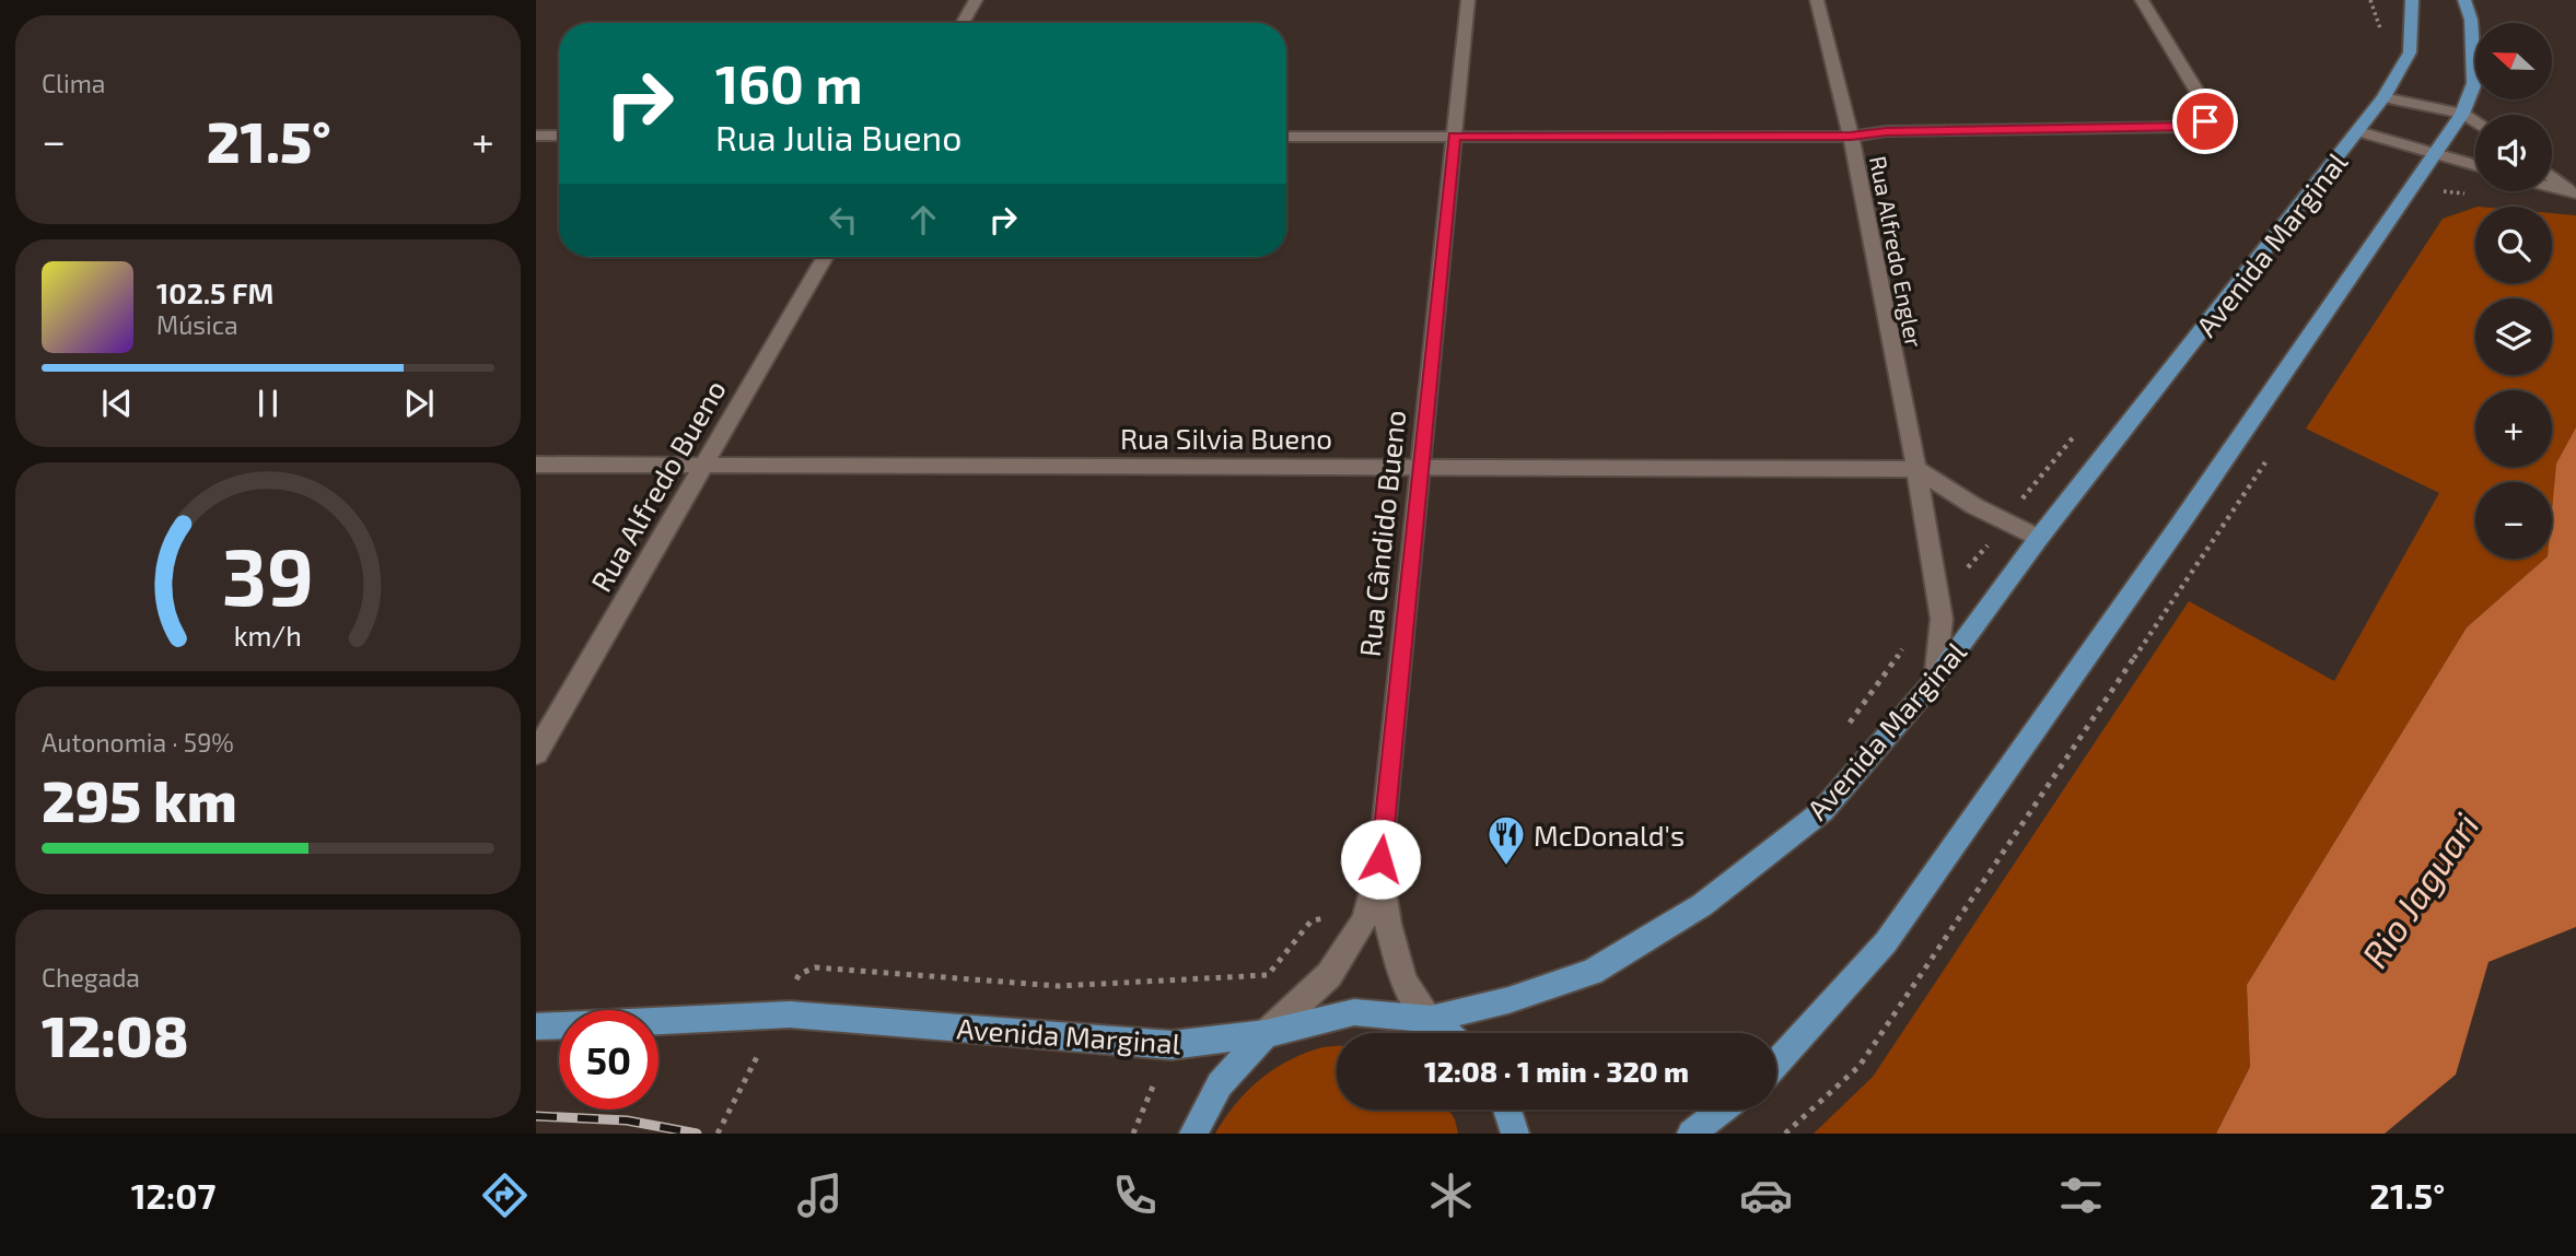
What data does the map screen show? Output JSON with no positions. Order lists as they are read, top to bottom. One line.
{"streets":{"main road":["Avenida Marginal","Rua Cândido Bueno"],"street":["Rua Alfredo Engler","Rua Silvia Bueno","Rua Alfredo Bueno"]},"crossings":[["Avenida Marginal","Rua Alfredo Engler"],["Avenida Marginal","Rua Cândido Bueno"],["Rua Alfredo Engler","Rua Silvia Bueno"],["Rua Silvia Bueno","Rua Alfredo Bueno"],["Rua Silvia Bueno","Rua Cândido Bueno"]],"water":["Rio Jaguari"],"places":{"restaurant":["McDonald's"]},"north":"left","page":{"tile":["Clima",["Autonomia · 59%","295 km"],["Chegada","12:08"]],"map_buttons":["+","−"],"turn":["160 m","Rua Julia Bueno"],"heat":["−","21.5°","+"],"song":["102.5 FM","Música"],"limit":"50","trip":"12:08 · 1 min · 320 m","tabs":["12:07","21.5°"],"gauge":["39","km/h"]}}
